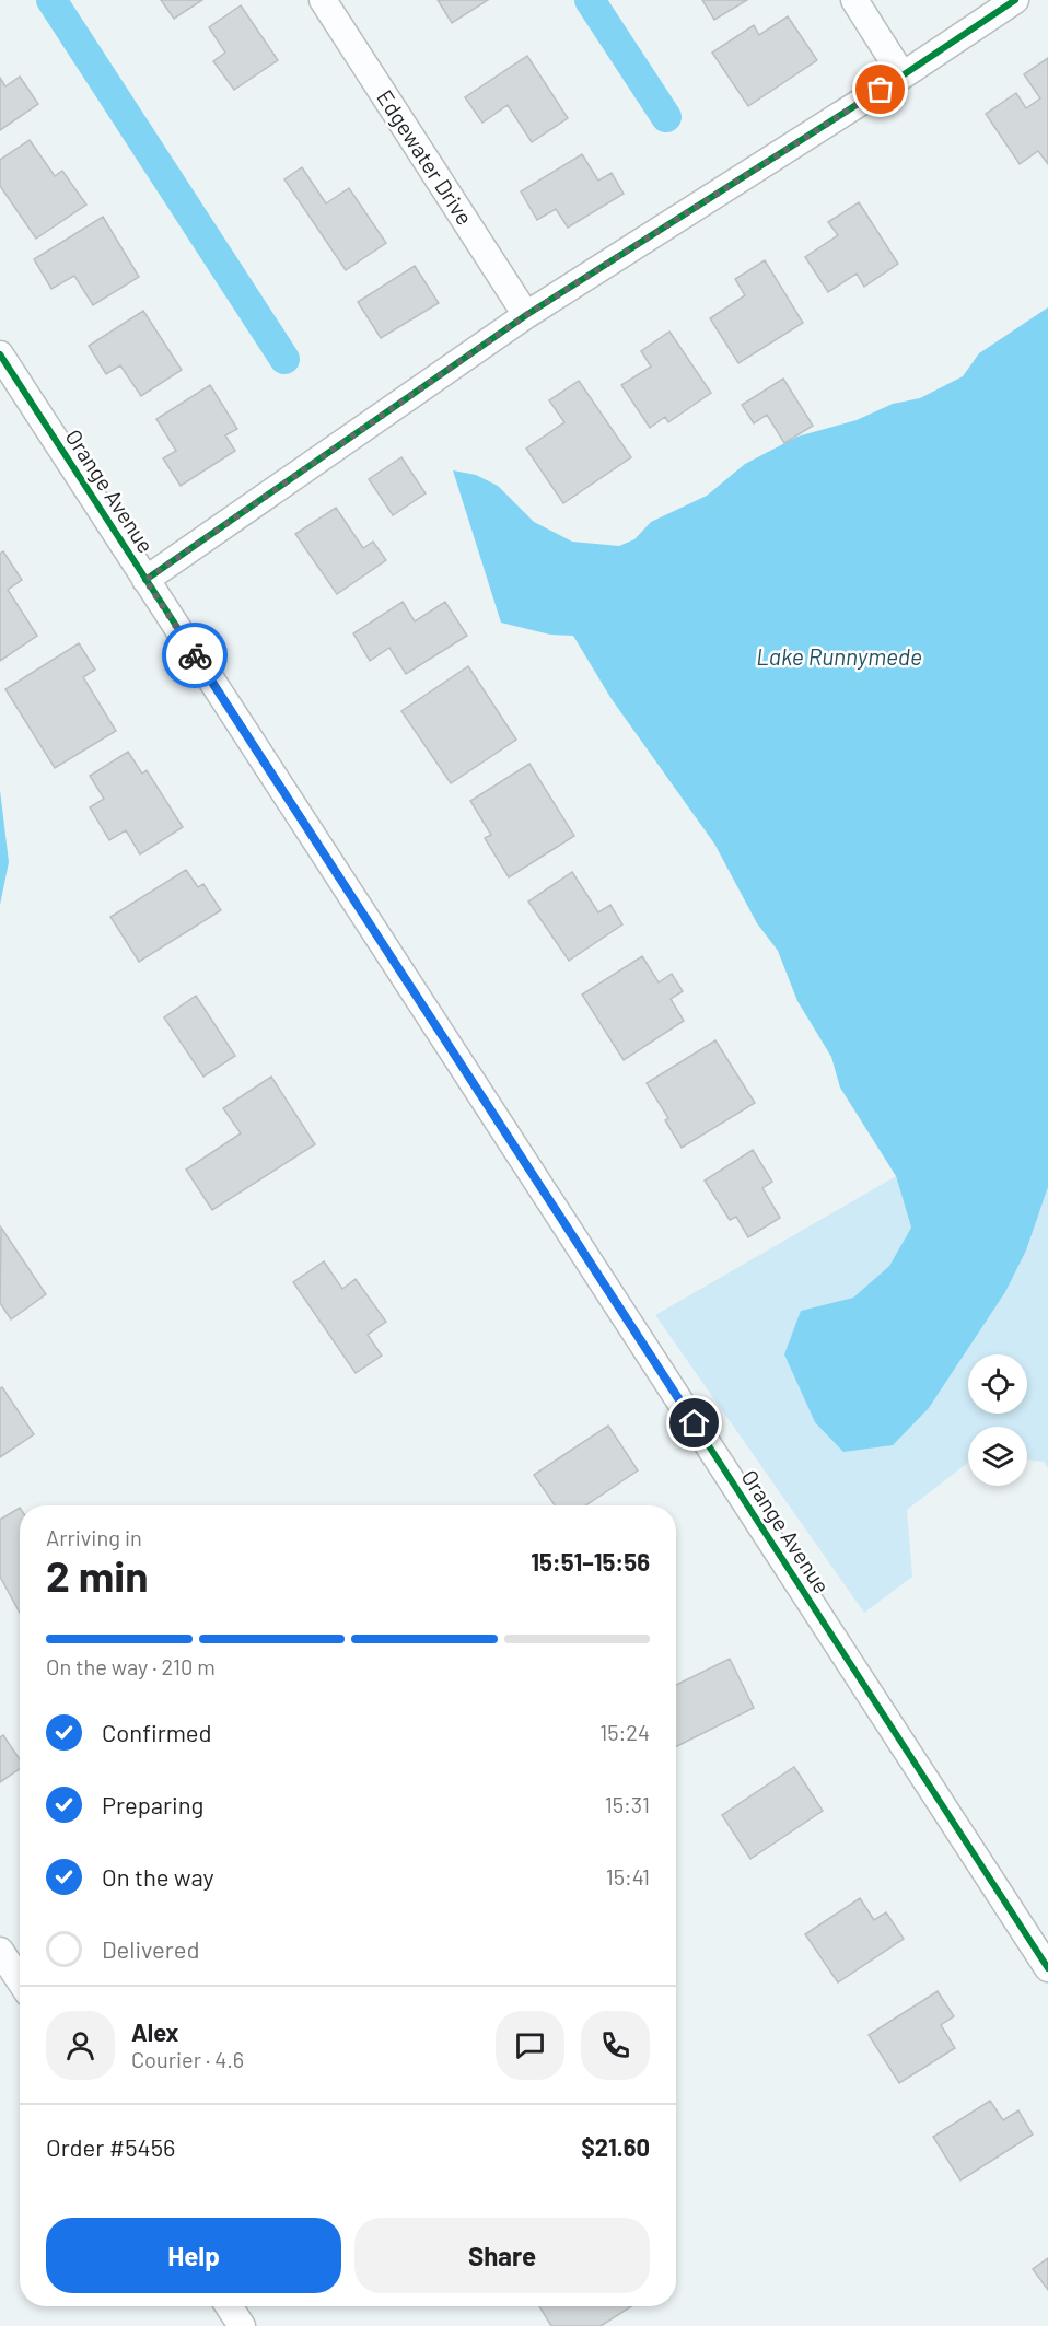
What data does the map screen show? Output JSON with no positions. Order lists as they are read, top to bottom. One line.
{"streets":{"street":["Edgewater Drive","Orange Avenue"]},"water":["Lake Runnymede"],"page":{"heading":["2 min","Arriving in","15:51–15:56"],"panel":["Alex","Courier · 4.6","Order #5456","$21.60"],"bar":"On the way · 210 m","list":[["Confirmed","15:24"],["Preparing","15:31"],["On the way","15:41"],"Delivered"],"buttons":["Help","Share"]}}
